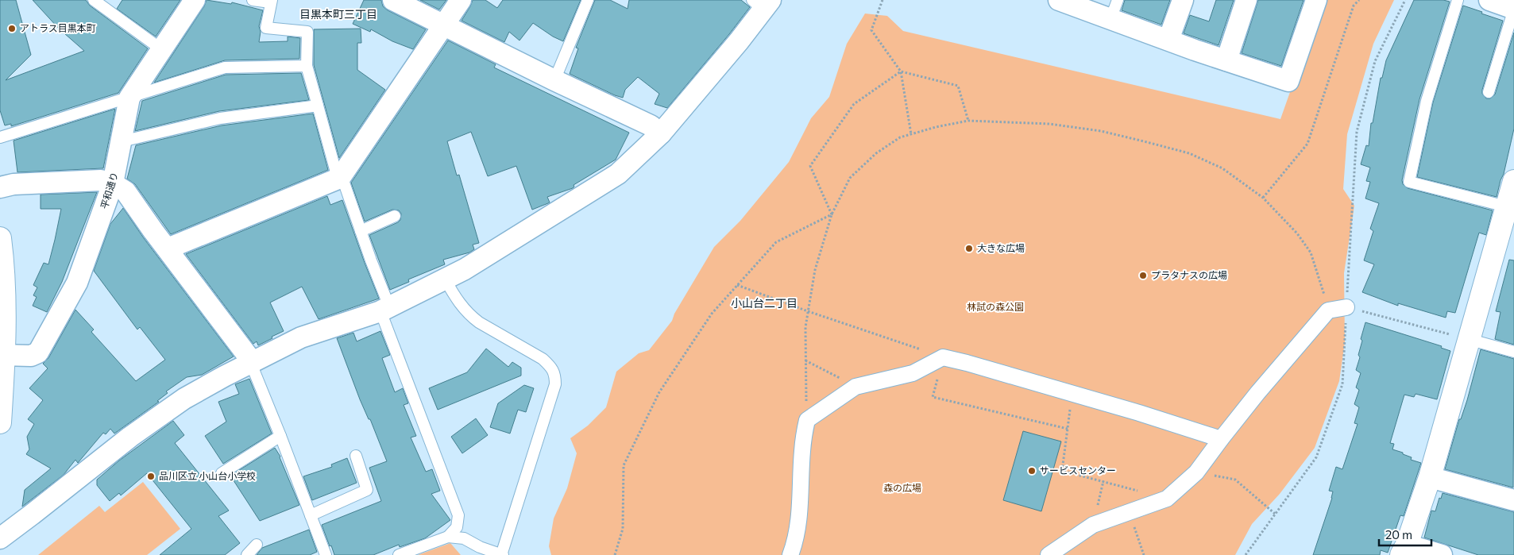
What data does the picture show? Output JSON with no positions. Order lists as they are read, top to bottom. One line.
{"streets":{"street":["平和通り"]},"districts":["目黒本町三丁目","小山台二丁目"],"parks":["林試の森公園","森の広場"],"places":["アトラス目黒本町","大きな広場","プラタナスの広場","サービスセンター","品川区立 小山台小学校"],"scale_bar":"20 m"}
